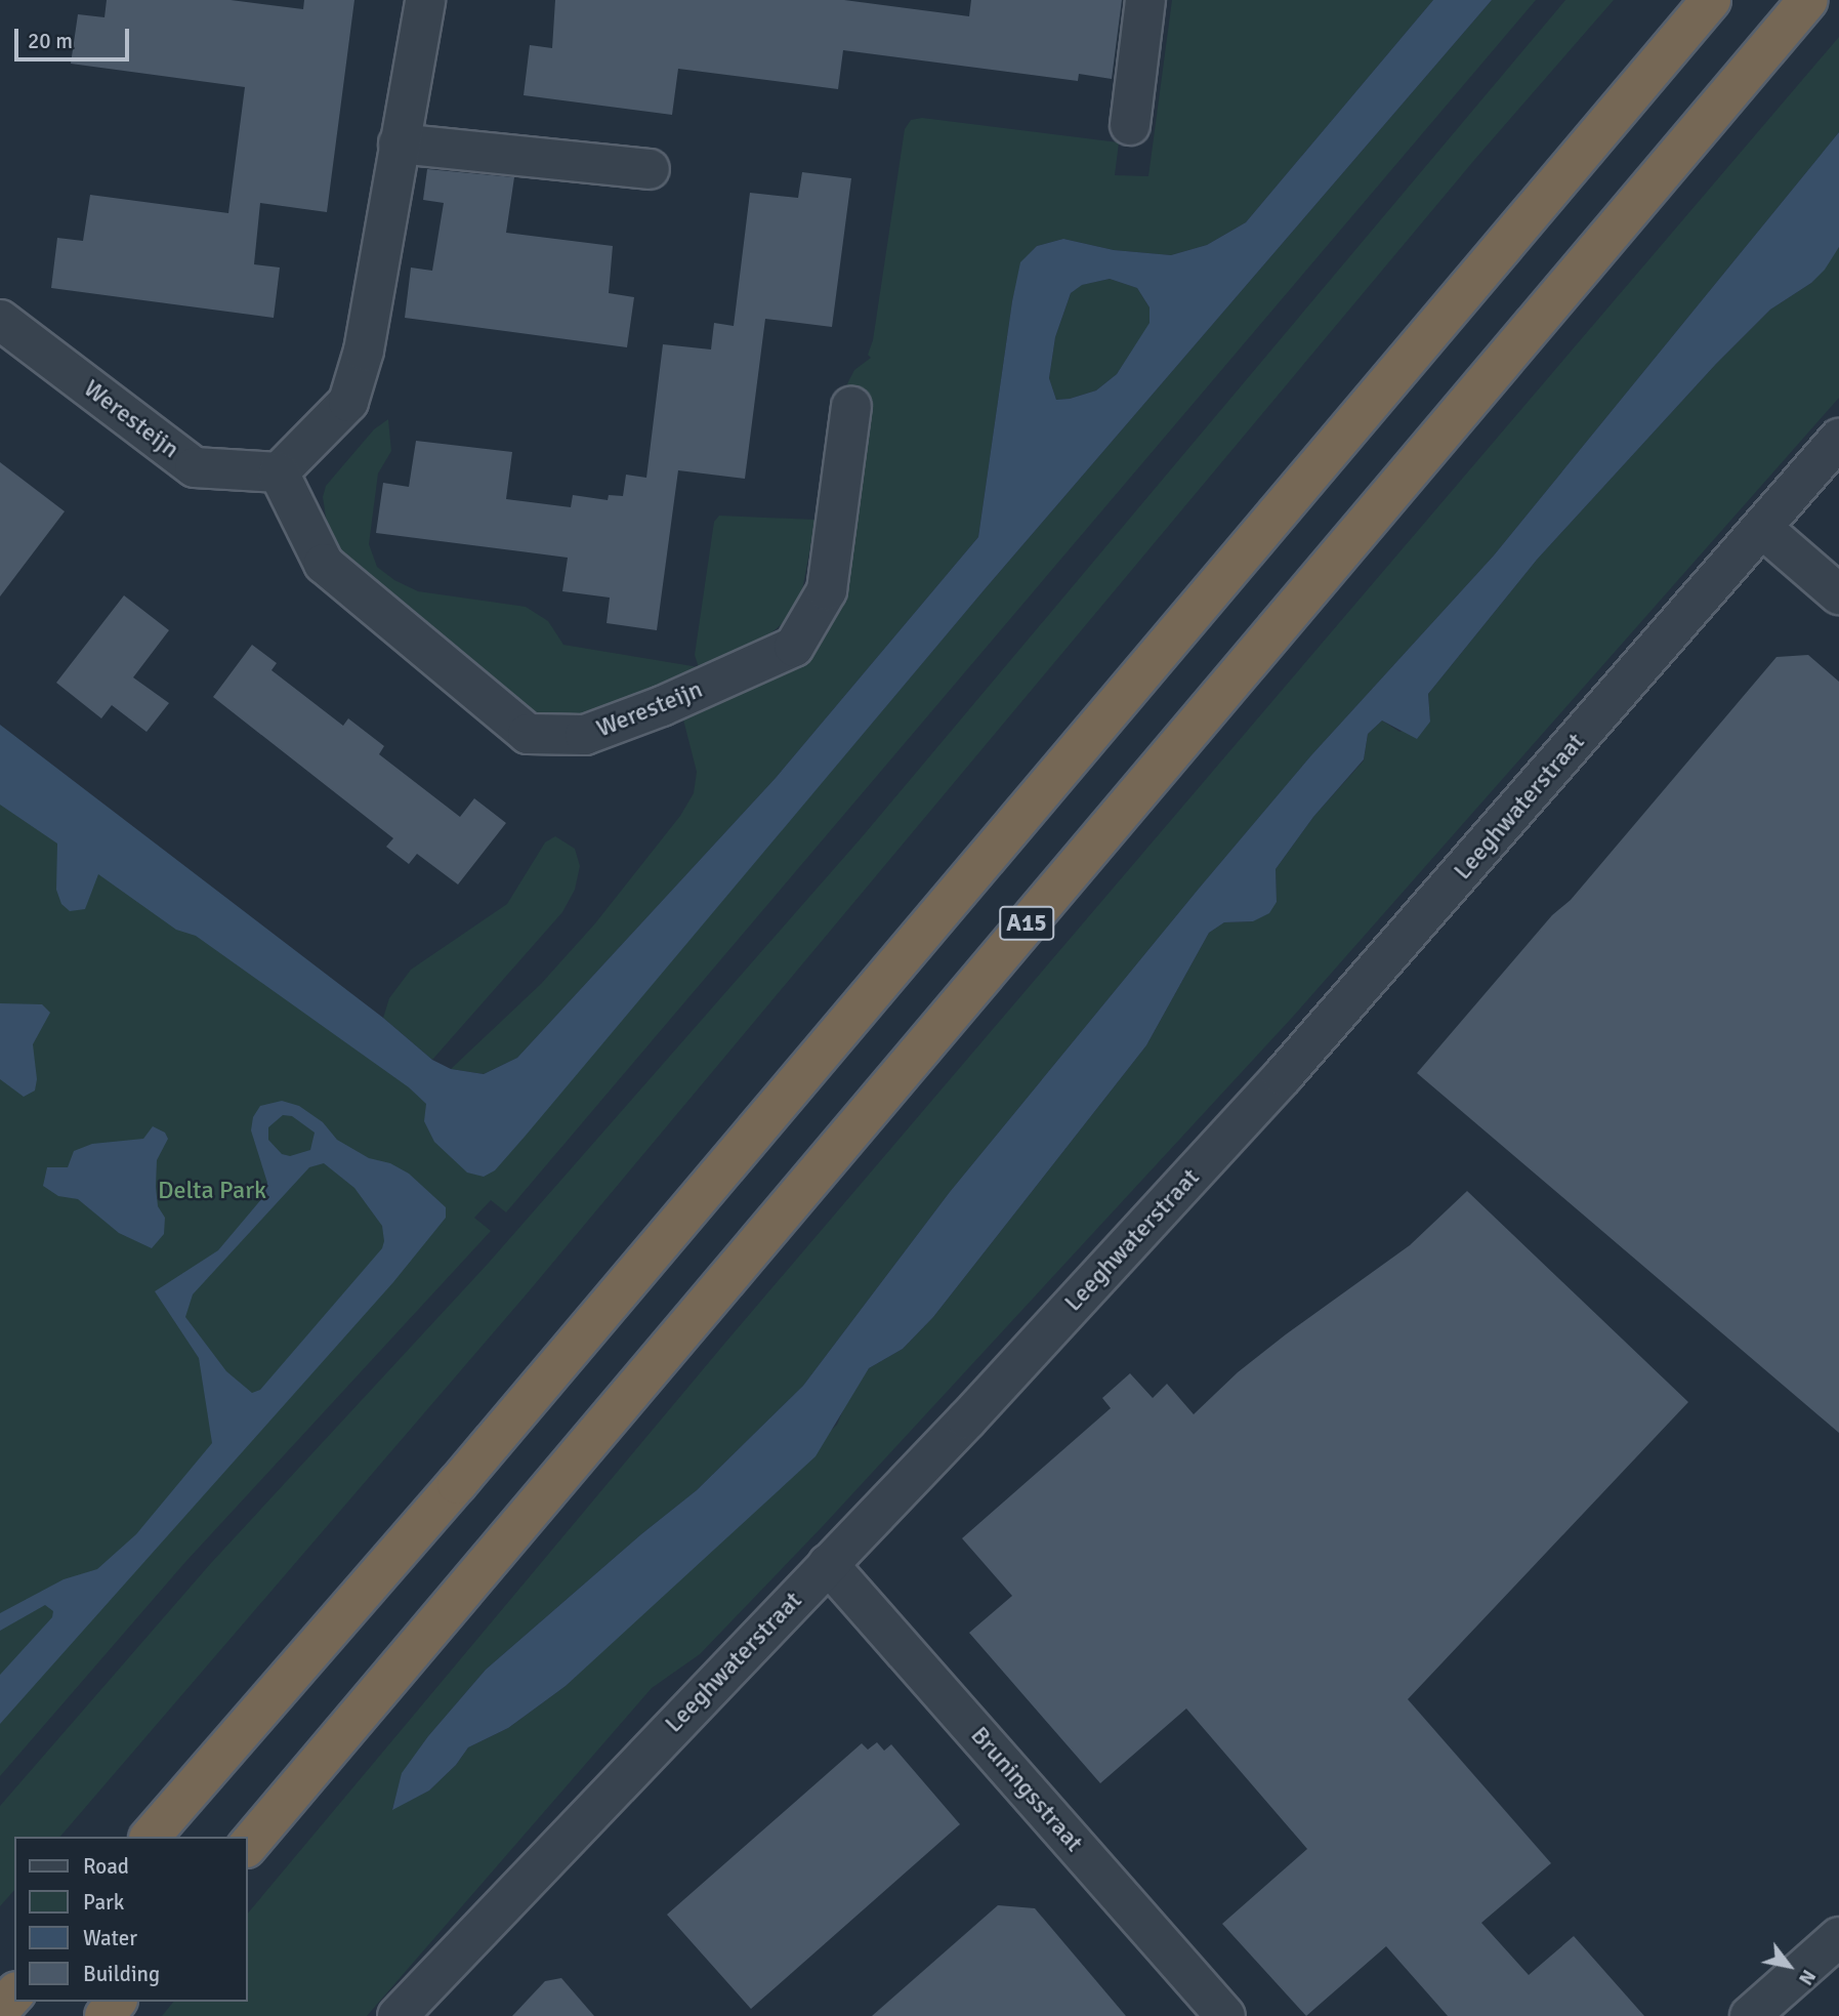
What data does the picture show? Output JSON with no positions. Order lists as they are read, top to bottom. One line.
{"streets":{"highway":["A15"],"street":["Weresteijn","Leeghwaterstraat","Bruningsstraat"]},"crossings":[["Leeghwaterstraat","Bruningsstraat"]],"parks":["Delta Park"],"legend":["Road","Park","Water","Building"],"scale_bar":"20 m","north":"bottom right"}
